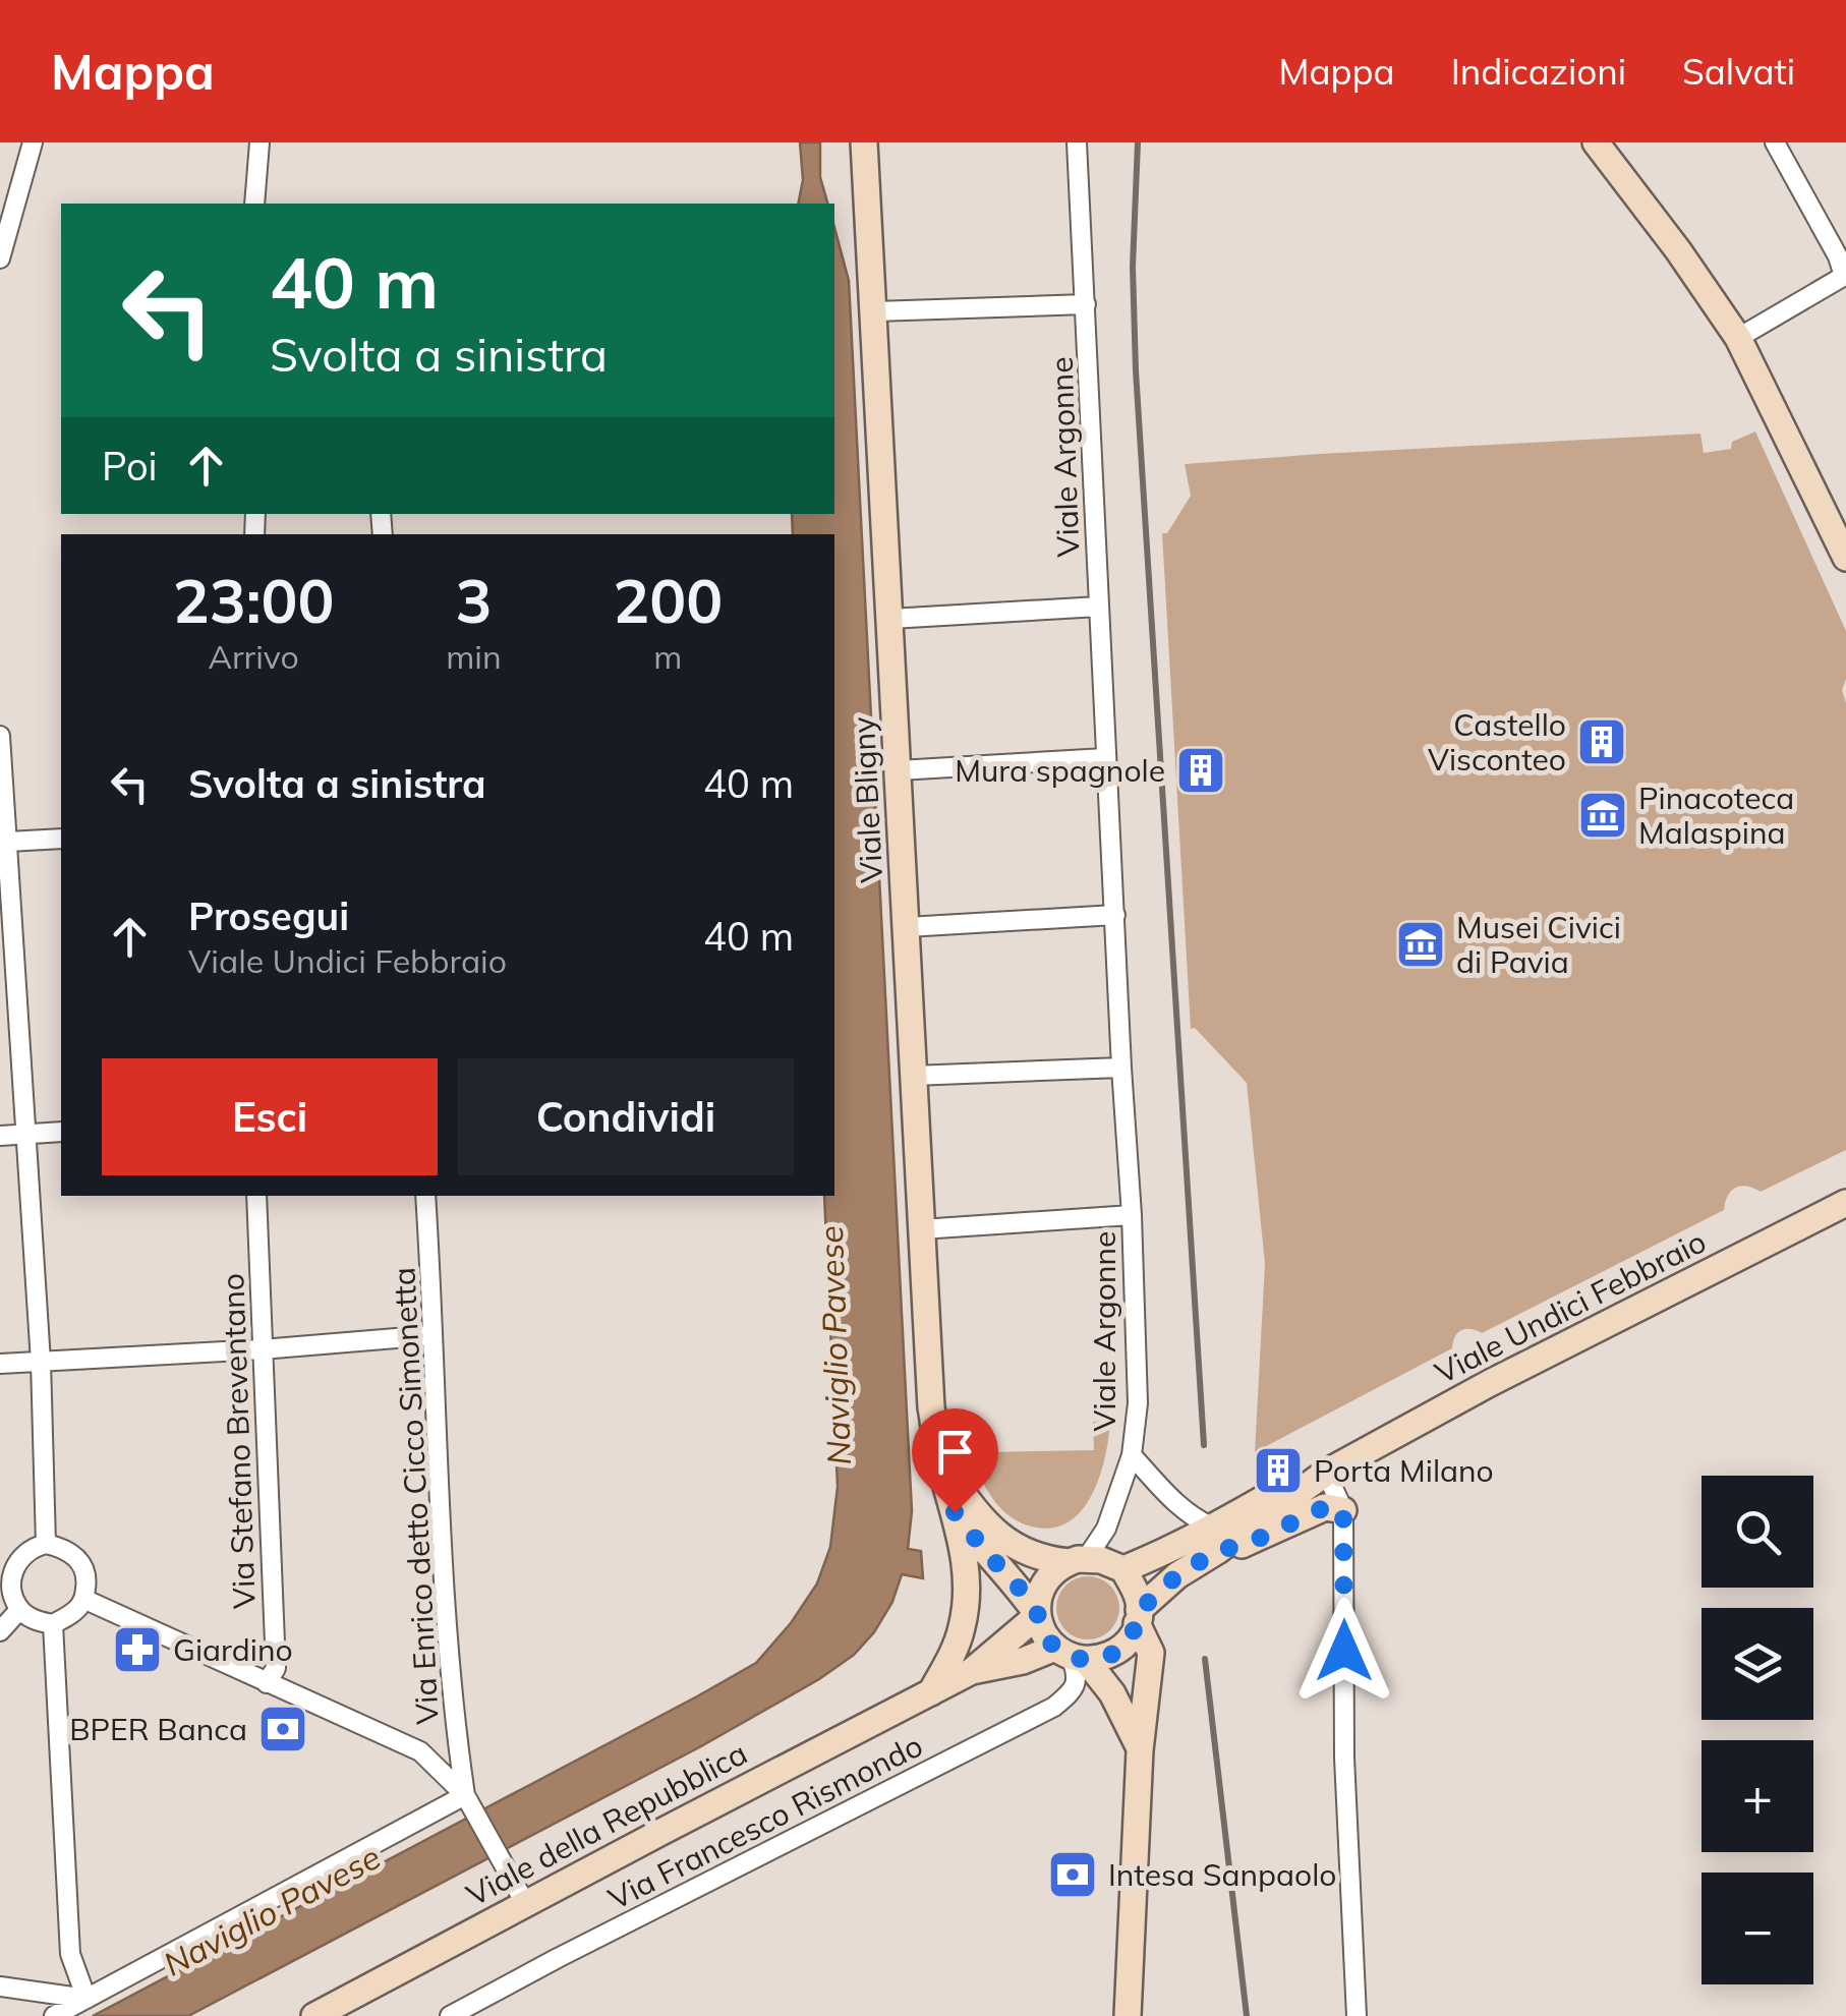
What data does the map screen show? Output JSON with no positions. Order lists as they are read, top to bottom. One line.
{"streets":{"street":["Viale Argonne","Viale Bligny","Viale Undici Febbraio","Via Stefano Breventano","Via Enrico detto Cicco Simonetta","Via Francesco Rismondo","Viale della Repubblica"]},"crossings":[["Viale Argonne","Viale Bligny"],["Viale Argonne","Viale Undici Febbraio"],["Viale Argonne","Via Francesco Rismondo"],["Viale Bligny","Viale Undici Febbraio"],["Viale Bligny","Via Francesco Rismondo"],["Viale Bligny","Viale della Repubblica"],["Viale Undici Febbraio","Via Francesco Rismondo"]],"water":["Naviglio Pavese"],"places":{"building":["Castello Visconteo","Mura spagnole","Porta Milano"],"museum":["Pinacoteca Malaspina","Musei Civici di Pavia"],"pharmacy":["Giardino"],"bank":["BPER Banca","Intesa Sanpaolo"]},"page":{"header":"Mappa","nav":["Mappa","Indicazioni","Salvati"],"turn":["40 m","Svolta a sinistra"],"then":"Poi","eta":["23:00","Arrivo","3","min","200","m"],"list":[{"name":"Svolta a sinistra","value":"40 m"},{"name":"Prosegui","note":"Viale Undici Febbraio","value":"40 m"}],"buttons":["Esci","Condividi"],"map_buttons":["+","−"]}}
